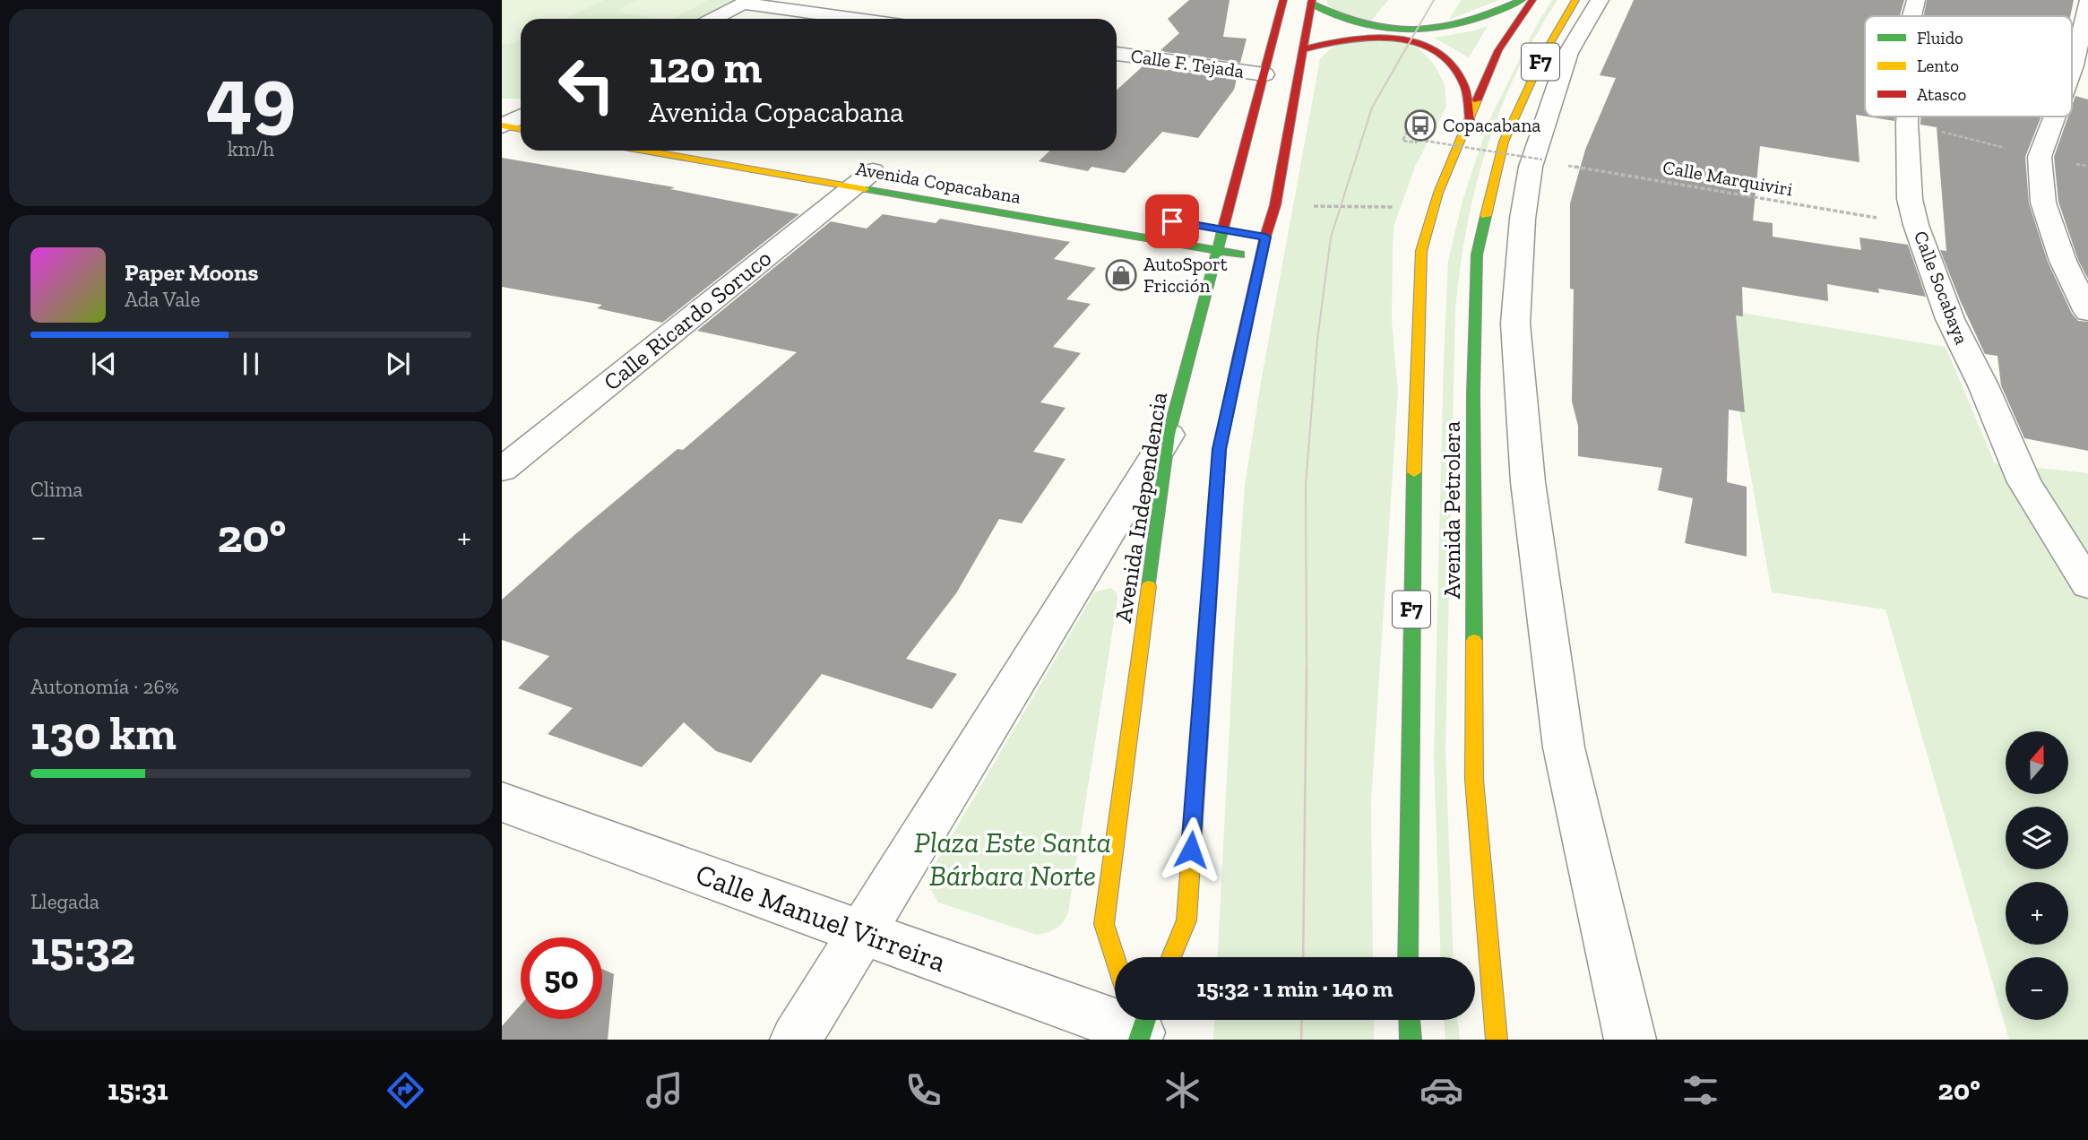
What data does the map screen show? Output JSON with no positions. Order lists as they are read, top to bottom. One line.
{"streets":{"main road":["F7","Avenida Copacabana","Avenida Independencia","Avenida Petrolera"],"street":["Calle F. Tejada","Calle Socabaya","Calle Ricardo Soruco","Calle Manuel Virreira"],"path":["Calle Marquiviri"]},"crossings":[["Calle F. Tejada","Avenida Independencia"],["Calle Marquiviri","Calle Socabaya"],["Avenida Copacabana","Calle Ricardo Soruco"],["Avenida Copacabana","Avenida Independencia"]],"parks":["Plaza Este Santa Bárbara Norte"],"places":{"bus stop":["Copacabana"],"shop":["AutoSport Fricción"]},"legend":["Fluido","Lento","Atasco"],"north":"top","page":{"tile":[["49","km/h"],"Clima",["Autonomía · 26%","130 km"],["Llegada","15:32"]],"turn":["120 m","Avenida Copacabana"],"song":["Paper Moons","Ada Vale"],"heat":["−","20°","+"],"map_buttons":["+","−"],"limit":"50","trip":"15:32 · 1 min · 140 m","tabs":["15:31","20°"]}}
